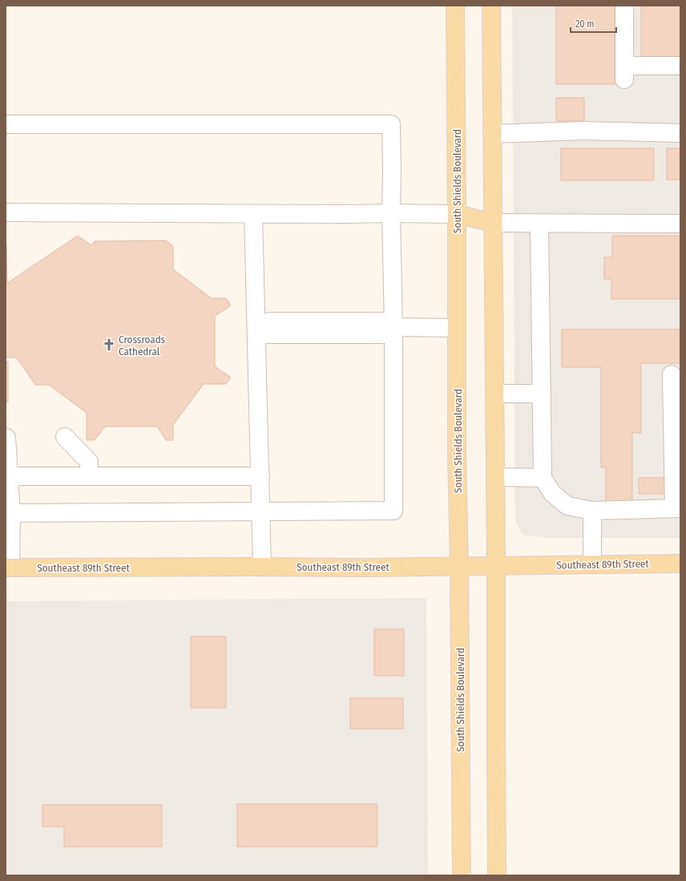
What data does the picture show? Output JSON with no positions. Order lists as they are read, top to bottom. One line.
{"streets":{"main road":["South Shields Boulevard","Southeast 89th Street"]},"crossings":[["South Shields Boulevard","Southeast 89th Street"]],"places":{"church":["Crossroads Cathedral"]},"scale_bar":"20 m"}
